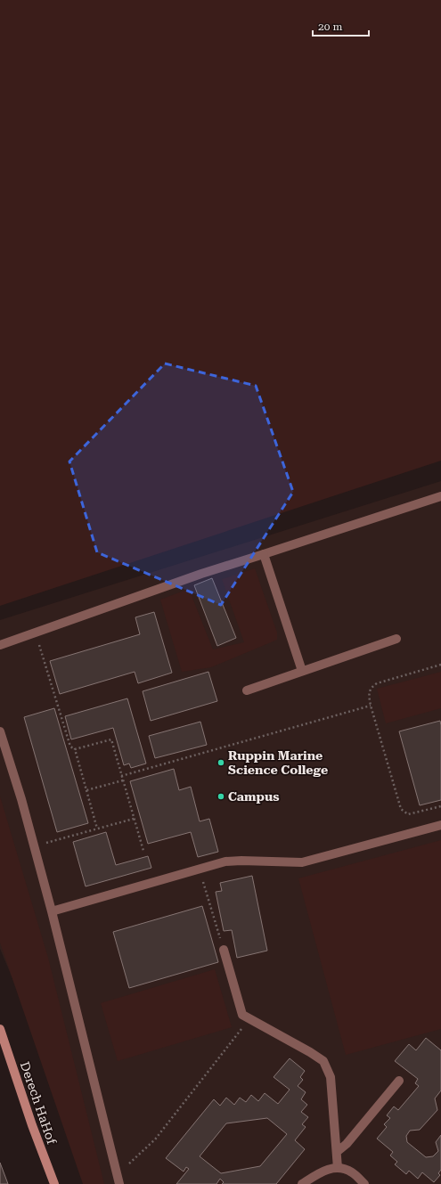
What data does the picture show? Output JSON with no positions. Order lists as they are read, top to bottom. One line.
{"streets":{"main road":["Derech HaHof"]},"places":["Ruppin Marine Science College","Campus"],"scale_bar":"20 m"}
